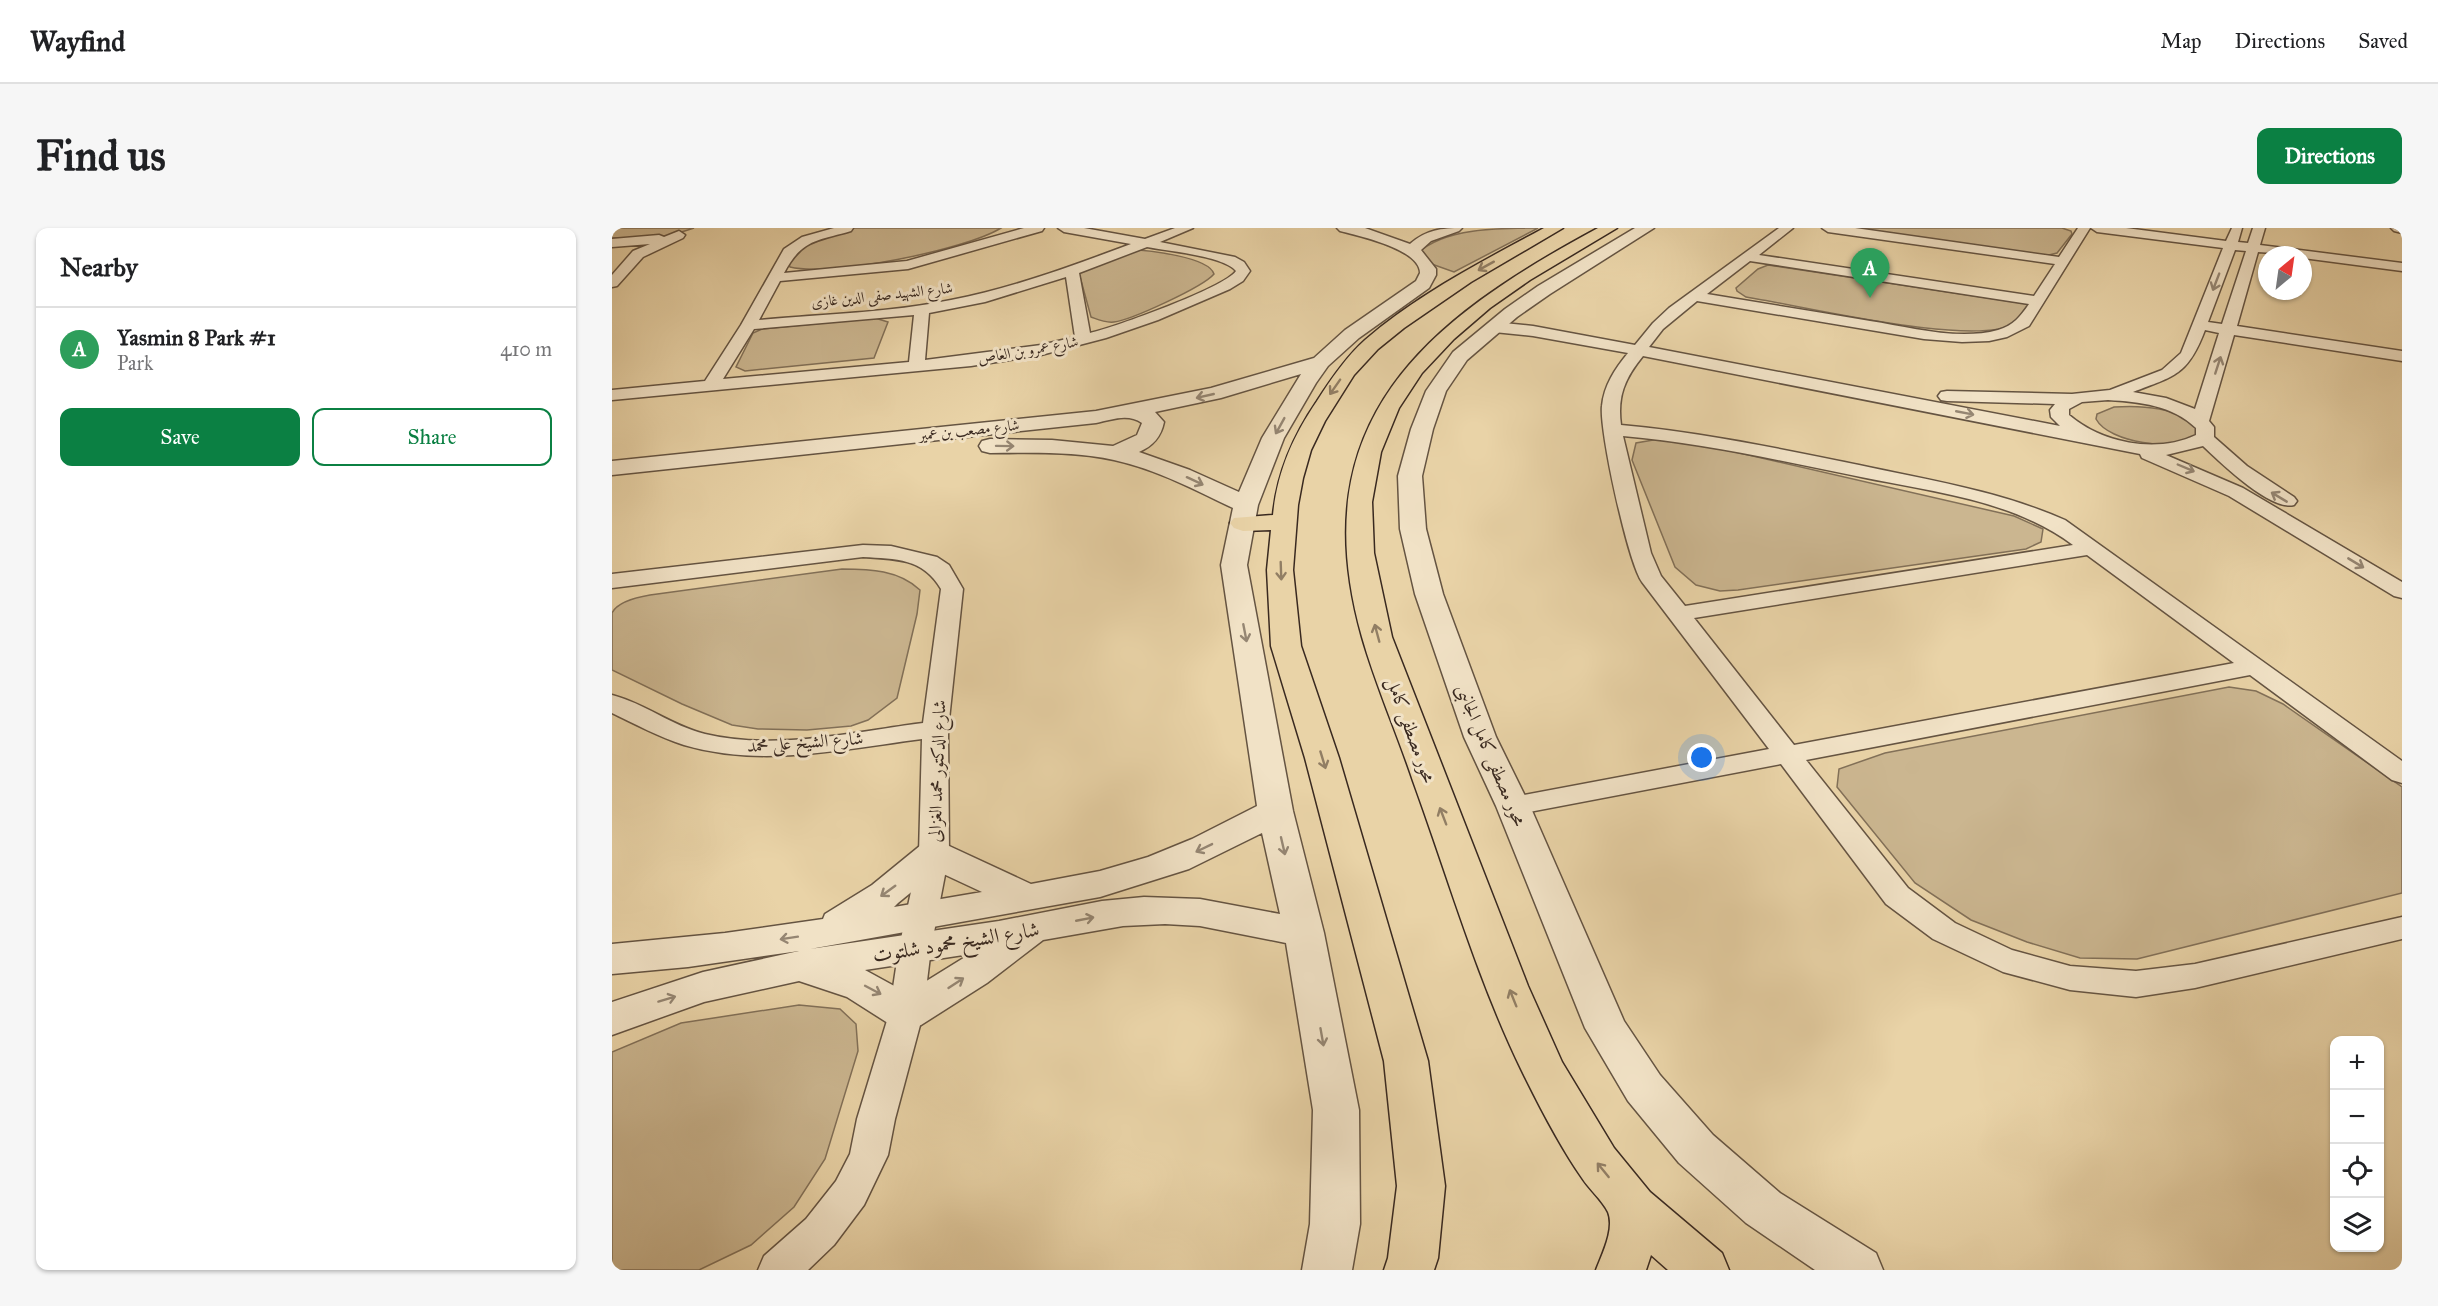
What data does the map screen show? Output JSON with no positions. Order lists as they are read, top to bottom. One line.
{"streets":{"main road":["محور مصطفى كامل"],"street":["شارع الشهيد صفى الدين غازى","شارع عمرو بن العاص","شارع مصعب بن عمير","شارع الشيخ على محمد","محور مصطفى كامل الجانبى","شارع الدكتور محمد الغزالى","شارع الشيخ محمود شلتوت"]},"crossings":[["شارع الشهيد صفى الدين غازى","شارع عمرو بن العاص"],["شارع الشيخ على محمد","شارع الدكتور محمد الغزالى"],["شارع الدكتور محمد الغزالى","شارع الشيخ محمود شلتوت"]],"north":"top right","page":{"header":"Wayfind","nav":["Map","Directions","Saved"],"buttons":["Directions",["Save","Share"]],"title":"Find us","heading":"Nearby","pins":"A","list":[{"mark":"A","name":"Yasmin 8 Park #1","note":"Park","value":"410 m"}],"map_buttons":["+","−"]}}
